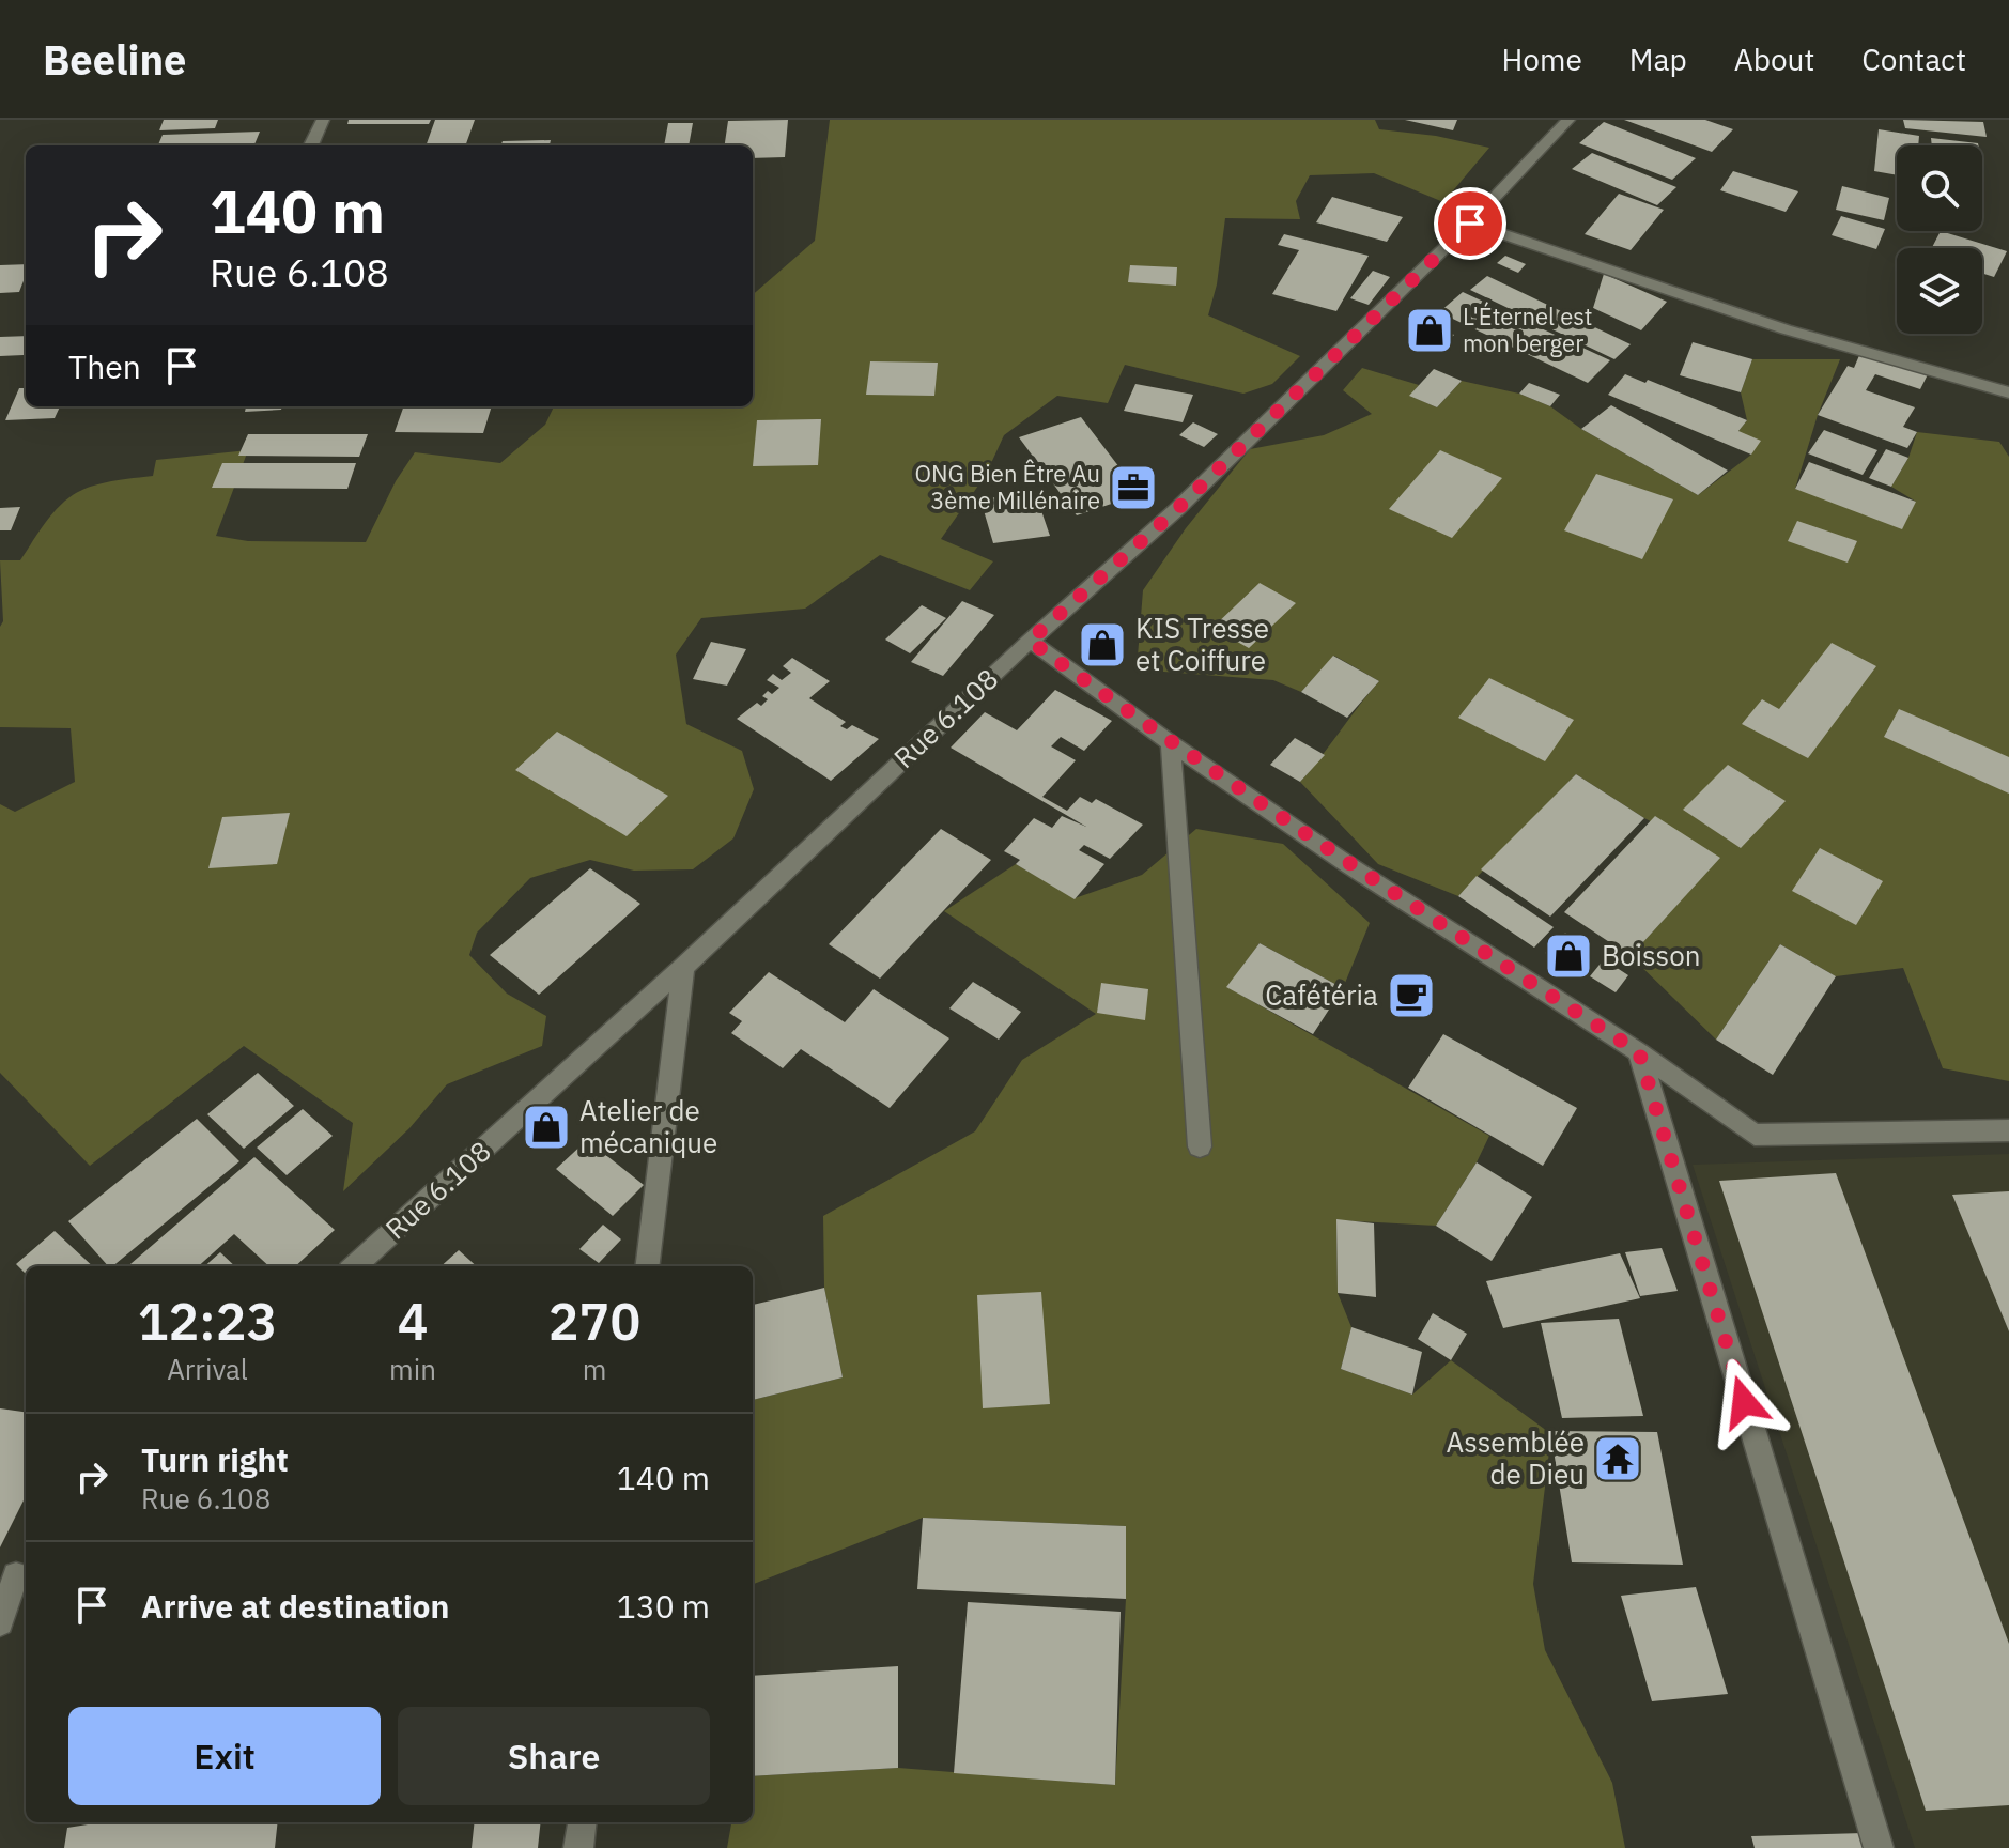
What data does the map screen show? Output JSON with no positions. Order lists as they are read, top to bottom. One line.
{"streets":{"street":["Rue 6.108"]},"places":{"shop":["L'Éternel est mon berger","KIS Tresse et Coiffure","Boisson","Atelier de mécanique"],"office":["ONG Bien Être Au 3ème Millénaire"],"cafe":["Cafétéria"],"temple":["Assemblée de Dieu"]},"page":{"header":"Beeline","nav":["Home","Map","About","Contact"],"turn":["140 m","Rue 6.108"],"then":"Then","eta":["12:23","Arrival","4","min","270","m"],"list":[{"name":"Turn right","note":"Rue 6.108","value":"140 m"},{"name":"Arrive at destination","value":"130 m"}],"buttons":["Exit","Share"]}}
